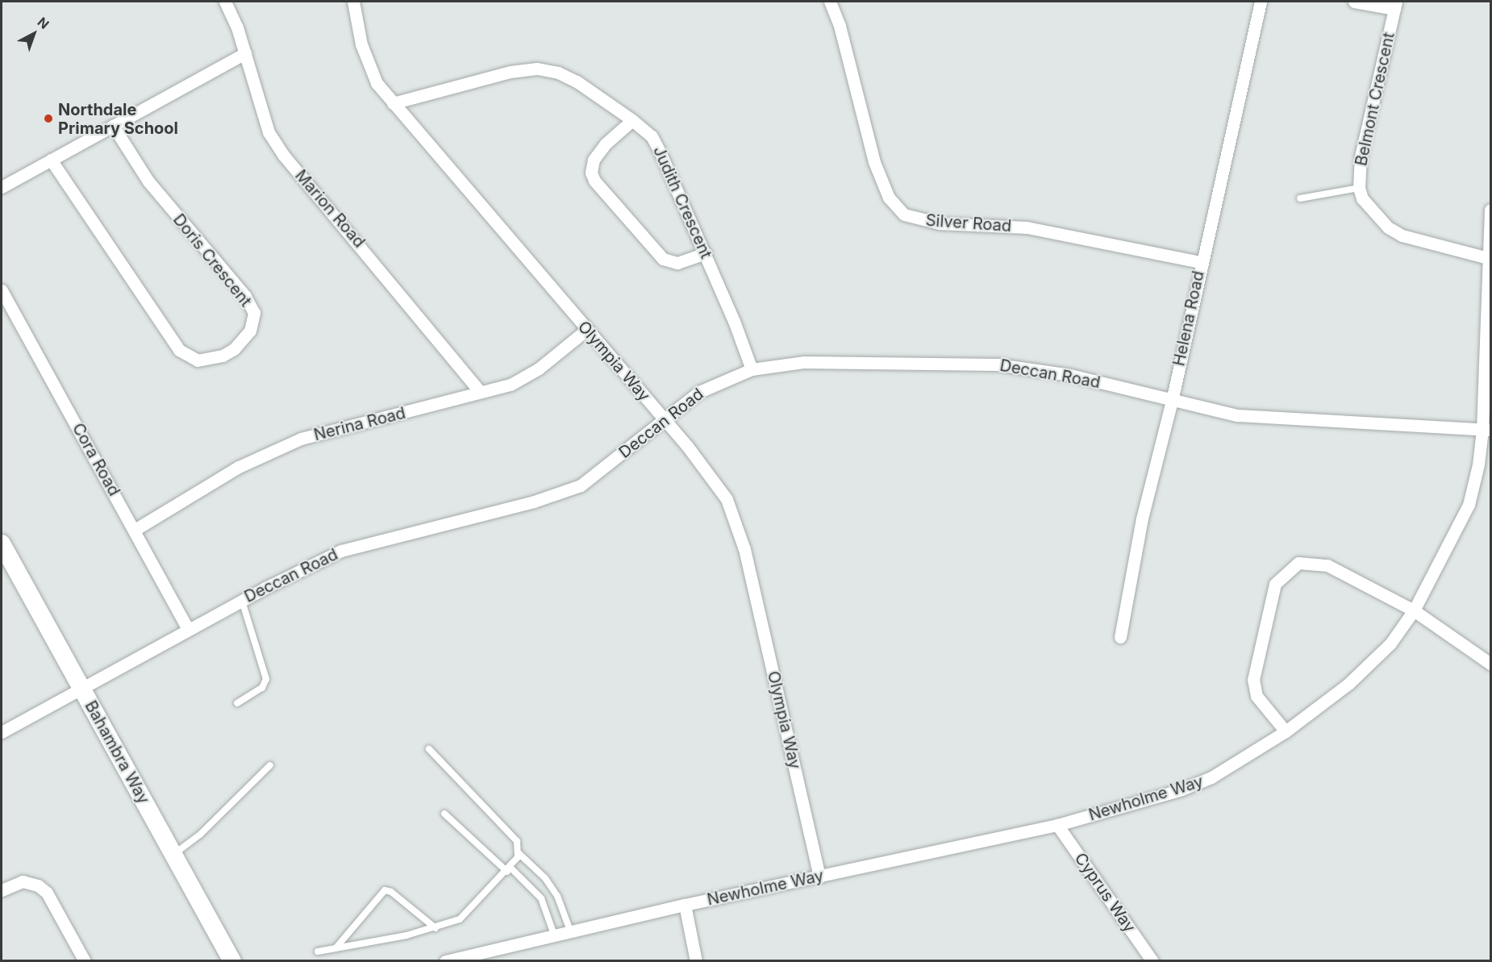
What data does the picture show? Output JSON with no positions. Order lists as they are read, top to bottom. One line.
{"streets":{"street":["Belmont Crescent","Judith Crescent","Marion Road","Silver Road","Doris Crescent","Helena Road","Olympia Way","Deccan Road","Nerina Road","Cora Road","Bahambra Way","Newholme Way","Cyprus Way"]},"crossings":[["Belmont Crescent","Newholme Way"],["Judith Crescent","Olympia Way"],["Judith Crescent","Deccan Road"],["Marion Road","Nerina Road"],["Silver Road","Helena Road"],["Helena Road","Deccan Road"],["Olympia Way","Deccan Road"],["Olympia Way","Nerina Road"],["Olympia Way","Newholme Way"],["Deccan Road","Cora Road"],["Deccan Road","Bahambra Way"],["Deccan Road","Newholme Way"],["Nerina Road","Cora Road"],["Newholme Way","Cyprus Way"]],"places":["Northdale Primary School"],"north":"top right"}
